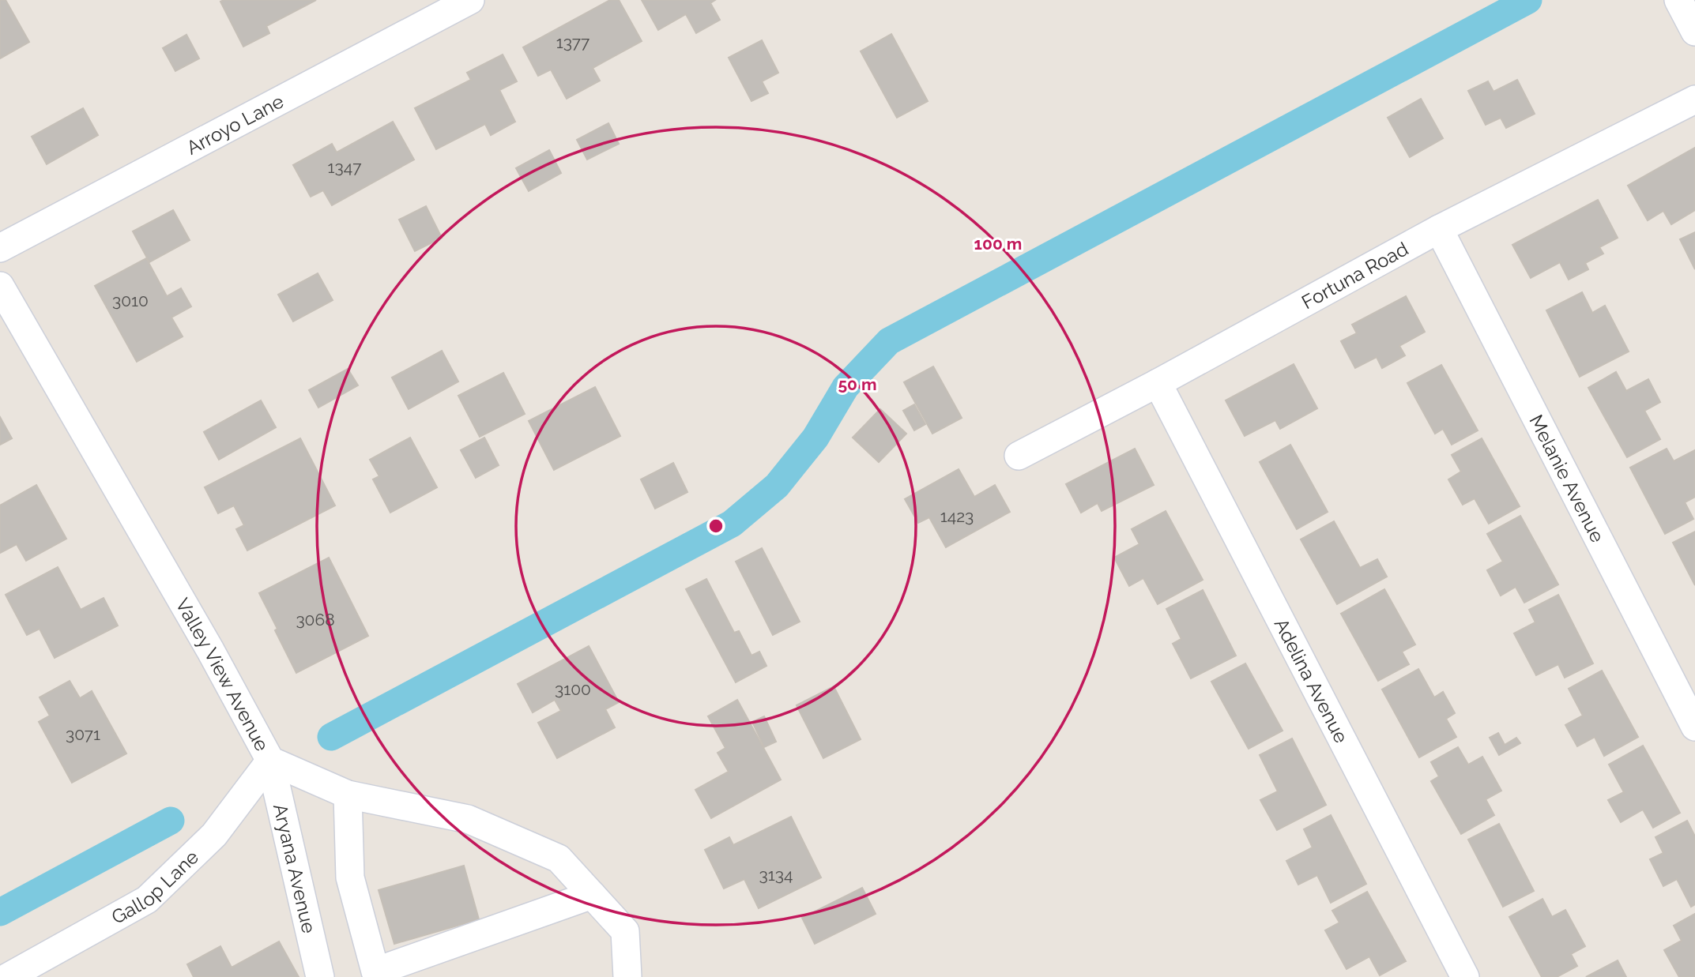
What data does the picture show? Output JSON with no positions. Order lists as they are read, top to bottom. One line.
{"streets":{"street":["Arroyo Lane","Fortuna Road","Melanie Avenue","Valley View Avenue","Adelina Avenue","Aryana Avenue","Gallop Lane"]},"crossings":[["Fortuna Road","Melanie Avenue"],["Fortuna Road","Adelina Avenue"],["Valley View Avenue","Aryana Avenue"],["Valley View Avenue","Gallop Lane"],["Aryana Avenue","Gallop Lane"]],"house_numbers":["1377","1347","3010","1423","3068","3100","3071","3134"],"rings":["100 m","50 m"]}
